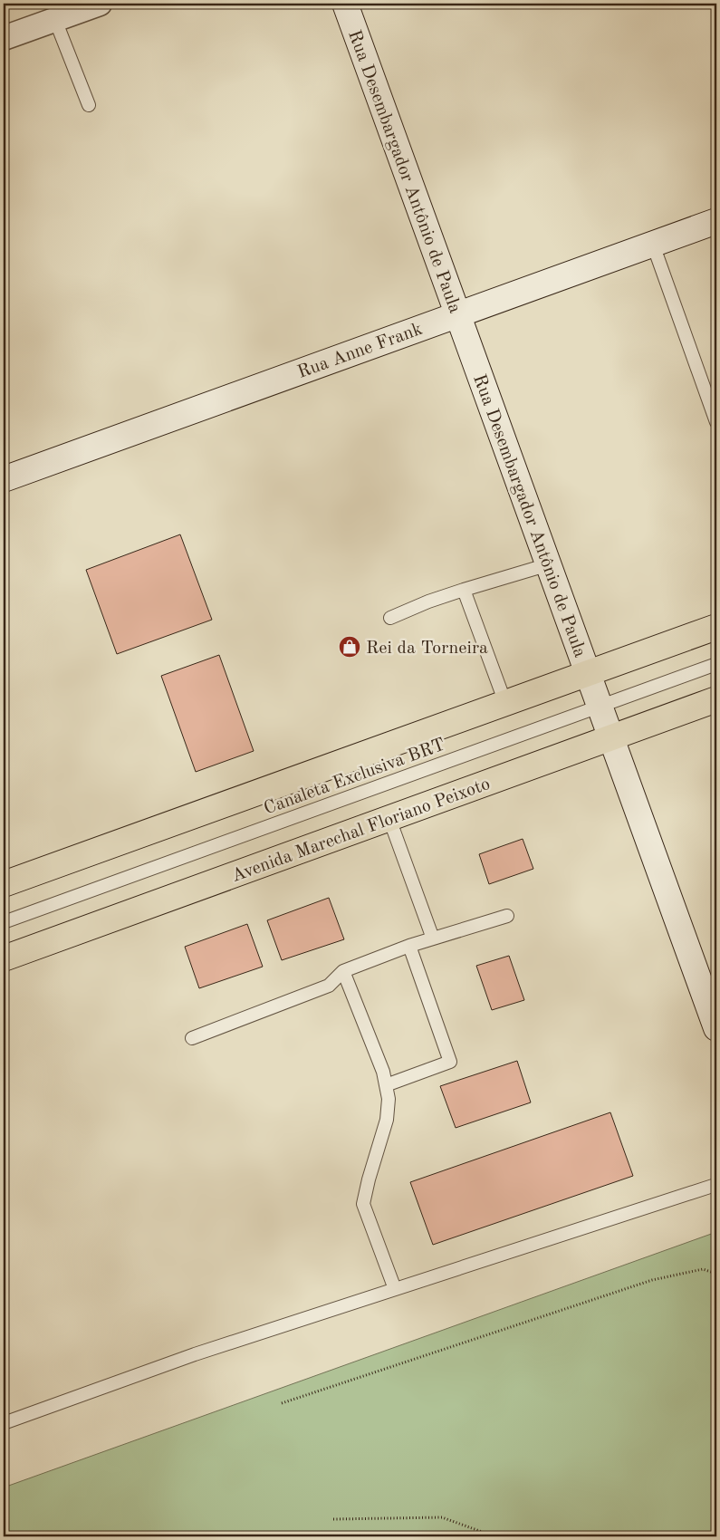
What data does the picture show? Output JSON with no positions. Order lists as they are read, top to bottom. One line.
{"streets":{"main road":["Rua Desembargador Antônio de Paula","Rua Anne Frank","Avenida Marechal Floriano Peixoto"],"lane":["Canaleta Exclusiva BRT"]},"crossings":[["Rua Desembargador Antônio de Paula","Rua Anne Frank"],["Rua Desembargador Antônio de Paula","Canaleta Exclusiva BRT"],["Rua Desembargador Antônio de Paula","Avenida Marechal Floriano Peixoto"]],"places":{"shop":["Rei da Torneira"]}}
